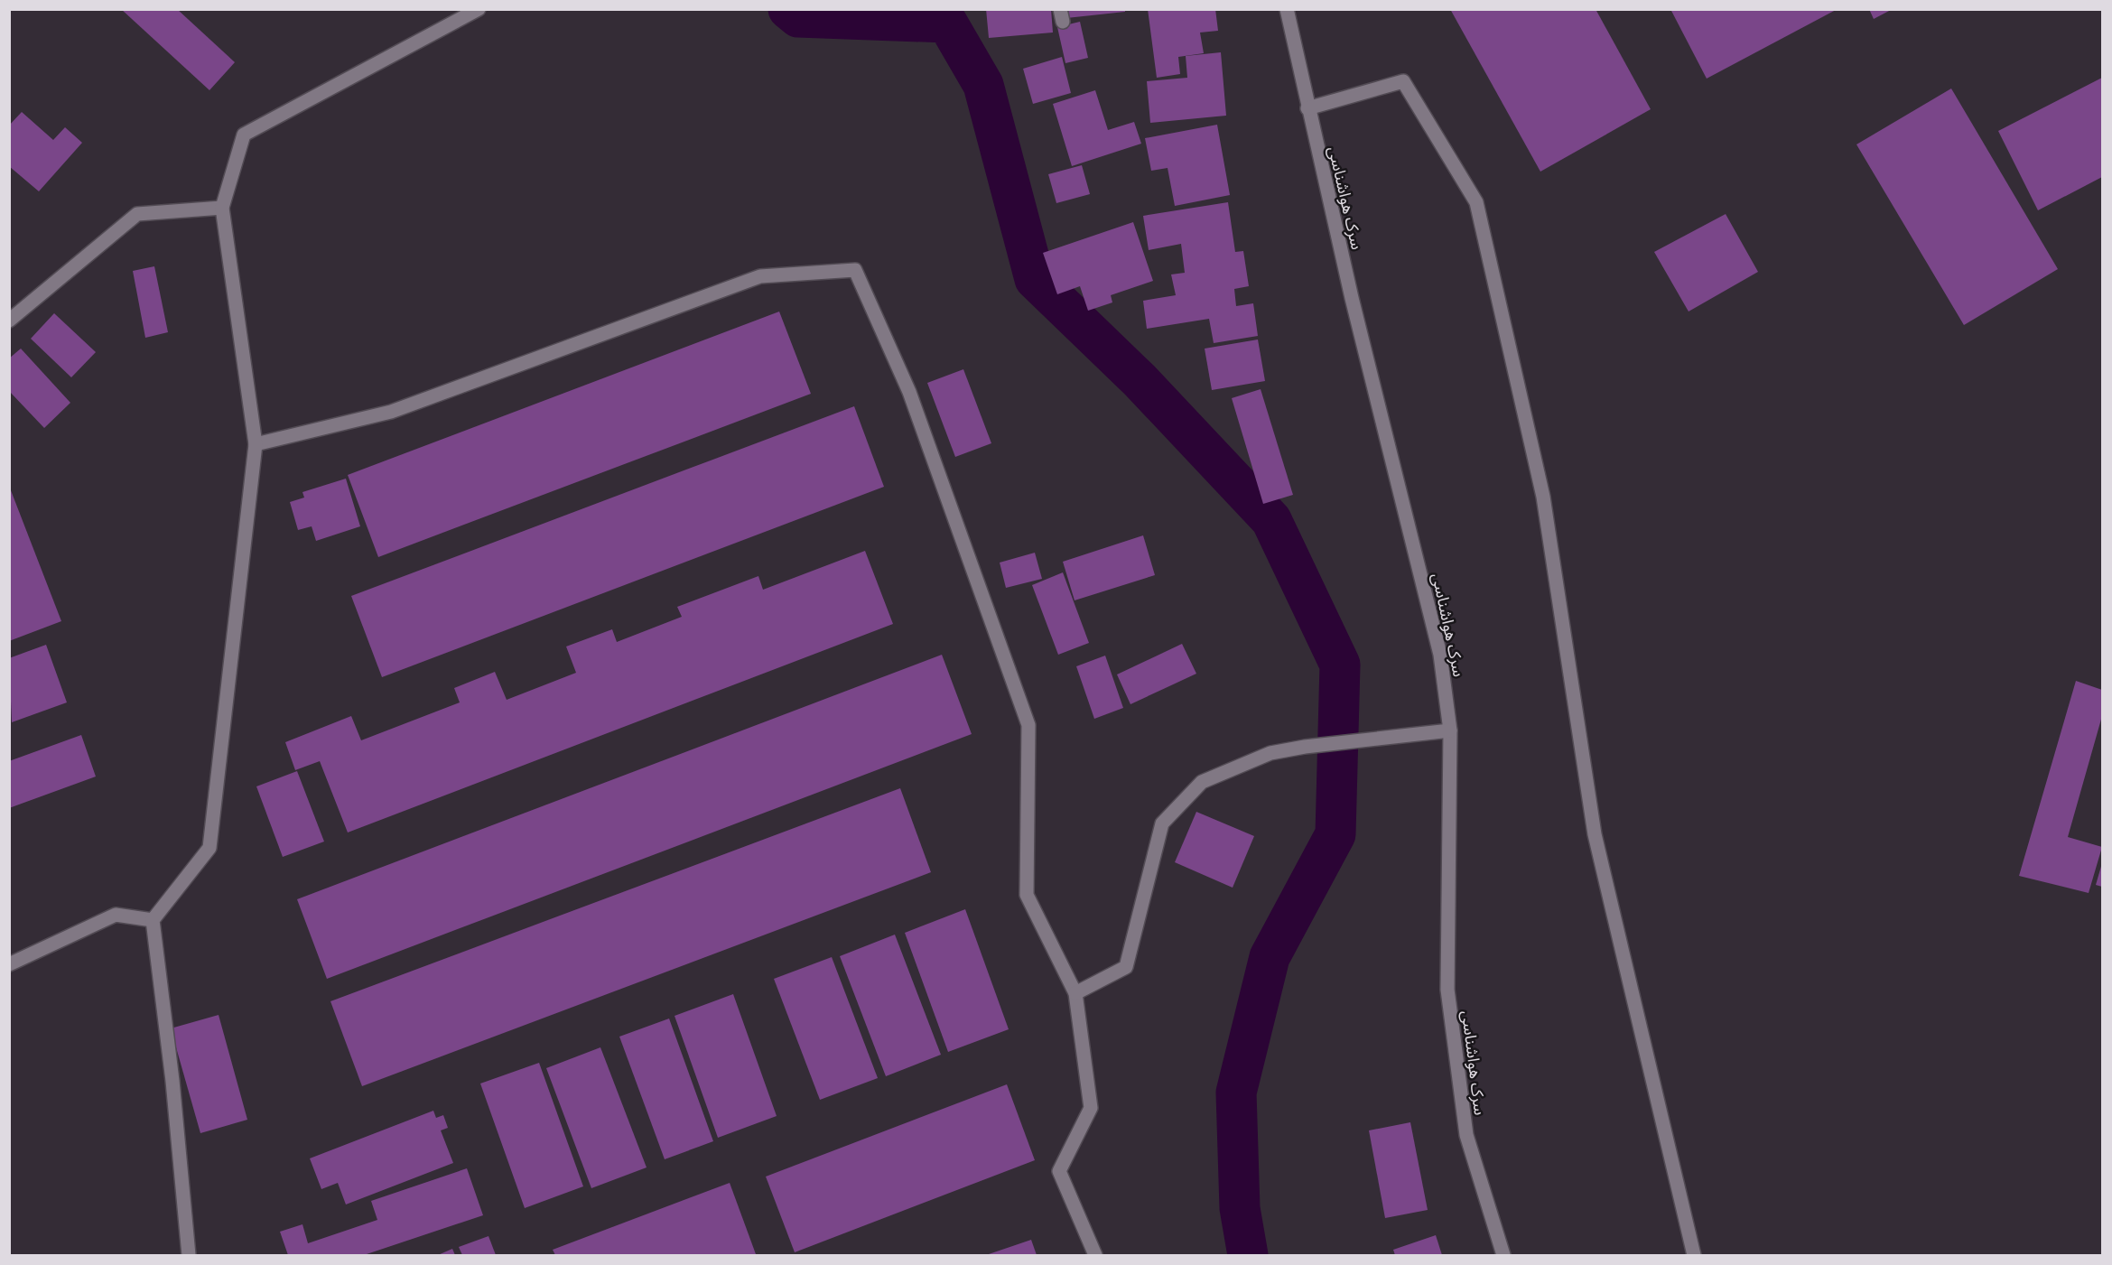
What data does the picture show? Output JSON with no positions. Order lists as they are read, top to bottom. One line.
{"streets":{"street":["سرک هواشناسی"]}}
